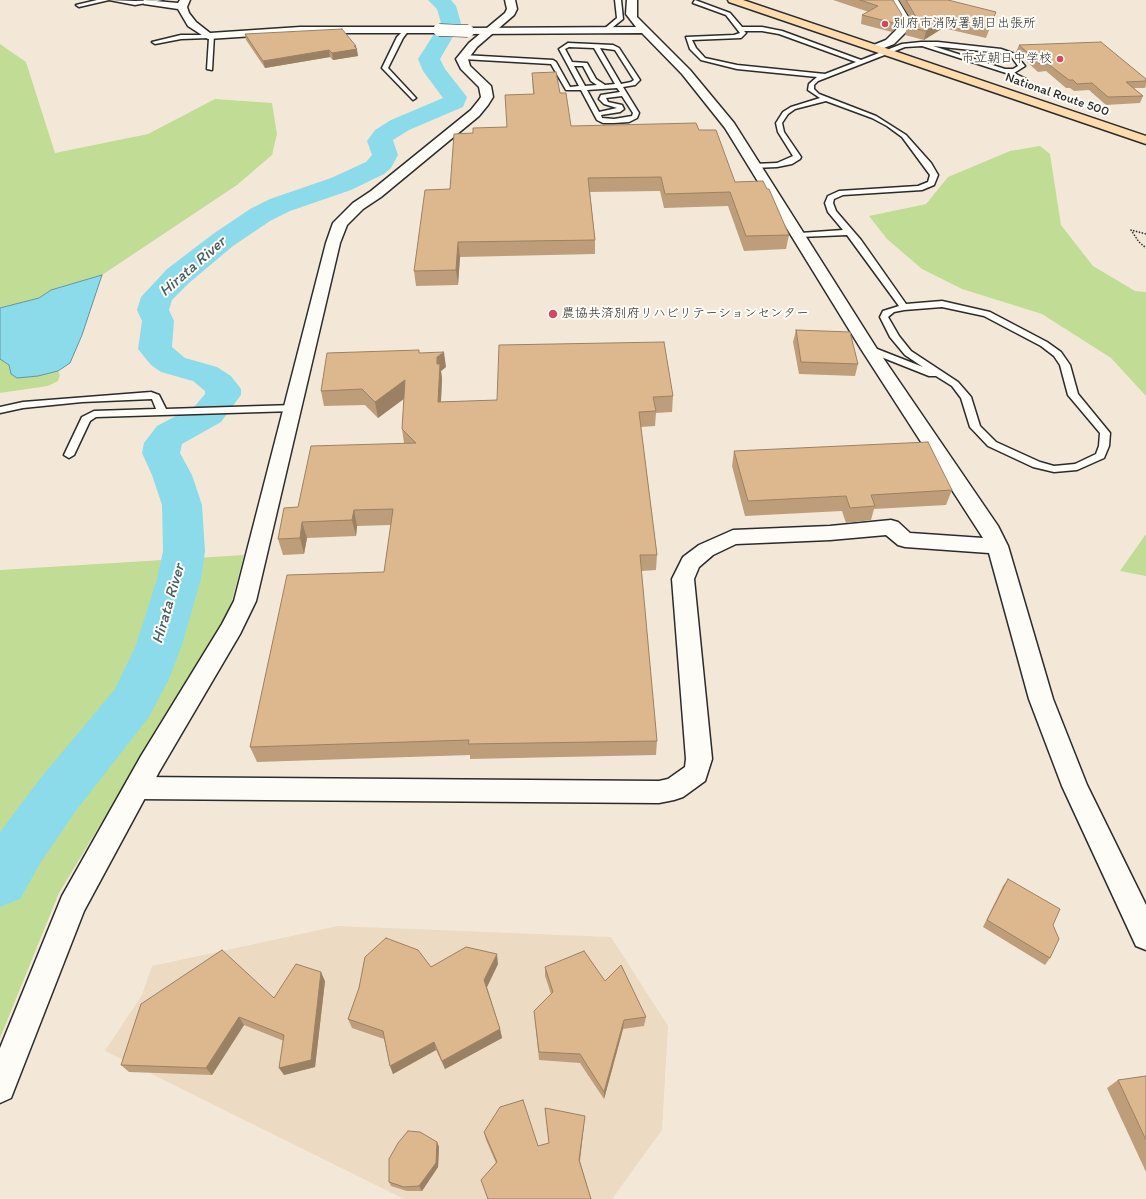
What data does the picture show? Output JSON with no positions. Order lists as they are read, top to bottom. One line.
{"streets":{"highway":["National Route 500"]},"water":["Hirata River"],"places":["別府市消防署朝日出張所","市立朝日中学校","農協共済別府リハビリテーションセンター"]}
